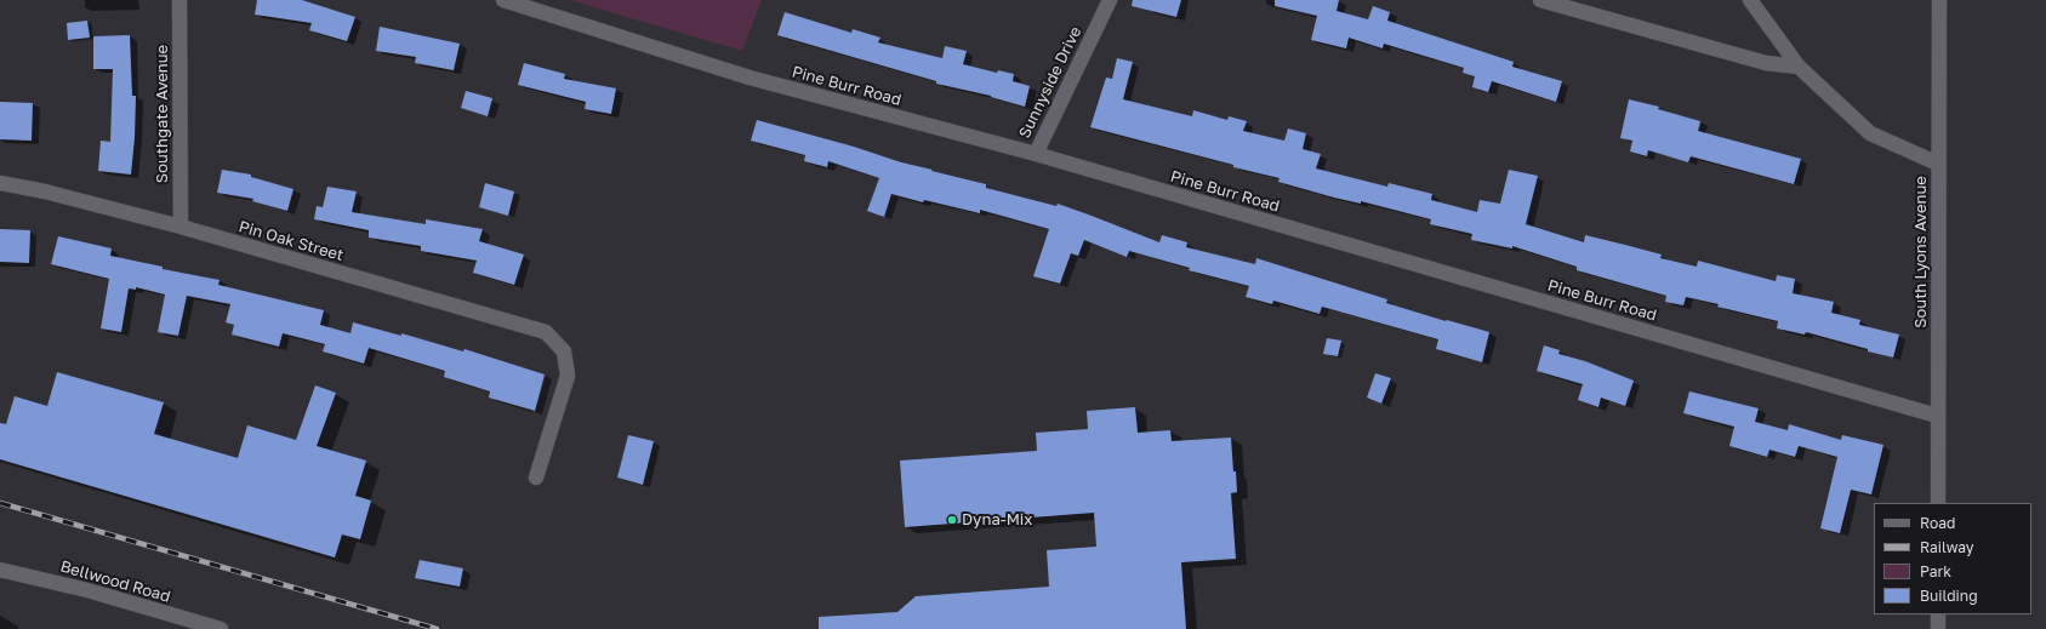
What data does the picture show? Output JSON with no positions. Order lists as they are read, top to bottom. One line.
{"streets":{"street":["Sunnyside Drive","Pine Burr Road","Southgate Avenue","Pin Oak Street","South Lyons Avenue","Bellwood Road"]},"crossings":[["Sunnyside Drive","Pine Burr Road"],["Pine Burr Road","South Lyons Avenue"],["Southgate Avenue","Pin Oak Street"]],"places":["Dyna-Mix"],"legend":["Road","Railway","Park","Building"]}
